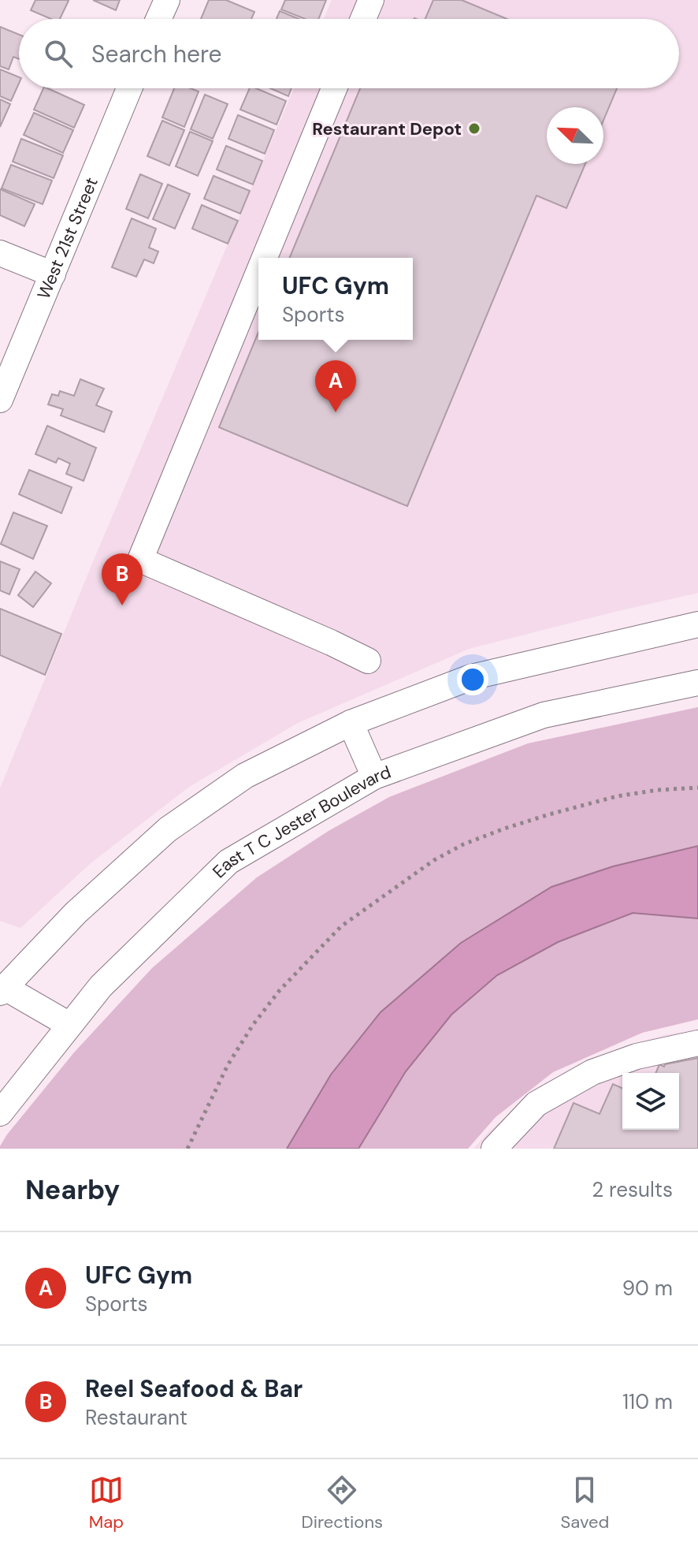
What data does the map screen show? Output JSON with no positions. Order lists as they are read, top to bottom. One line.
{"streets":{"street":["West 21st Street","East T C Jester Boulevard"]},"places":["Restaurant Depot"],"north":"top left","page":{"search":"Search here","popup":["UFC Gym","Sports"],"pins":["A","B"],"heading":["Nearby","2 results"],"list":[{"mark":"A","name":"UFC Gym","note":"Sports","value":"90 m"},{"mark":"B","name":"Reel Seafood & Bar","note":"Restaurant","value":"110 m"}],"nav":["Map","Directions","Saved"]}}
